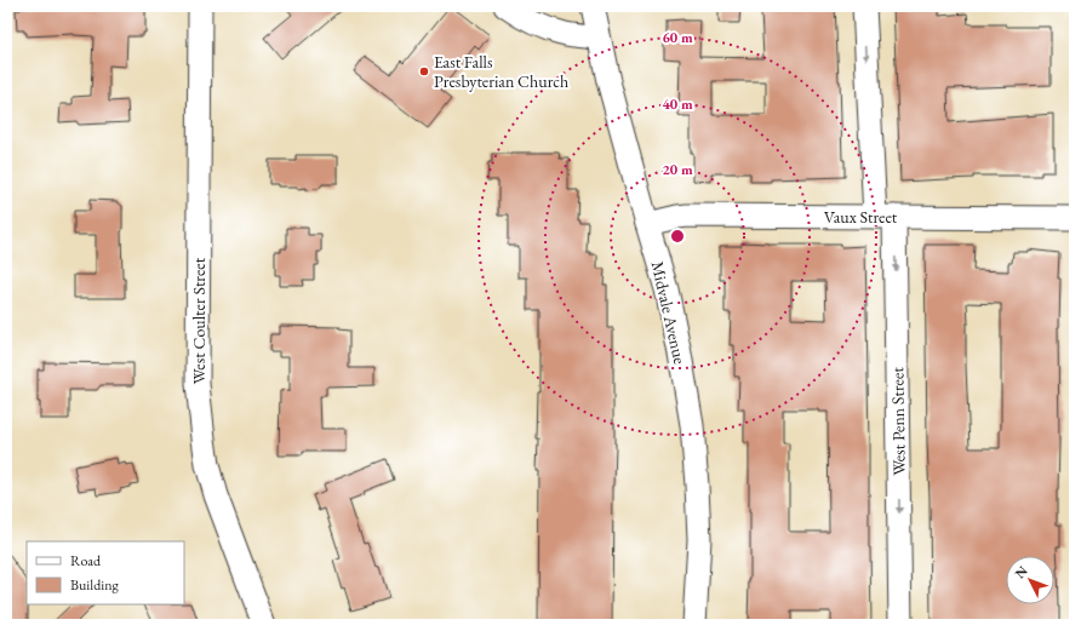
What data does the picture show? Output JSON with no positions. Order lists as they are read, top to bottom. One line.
{"streets":{"street":["Vaux Street","Midvale Avenue","West Coulter Street","West Penn Street"]},"crossings":[["Vaux Street","Midvale Avenue"],["Vaux Street","West Penn Street"]],"one_way":["West Penn Street"],"places":["East Falls Presbyterian Church"],"legend":["Road","Building"],"north":"top left","rings":["60 m","40 m","20 m"]}
